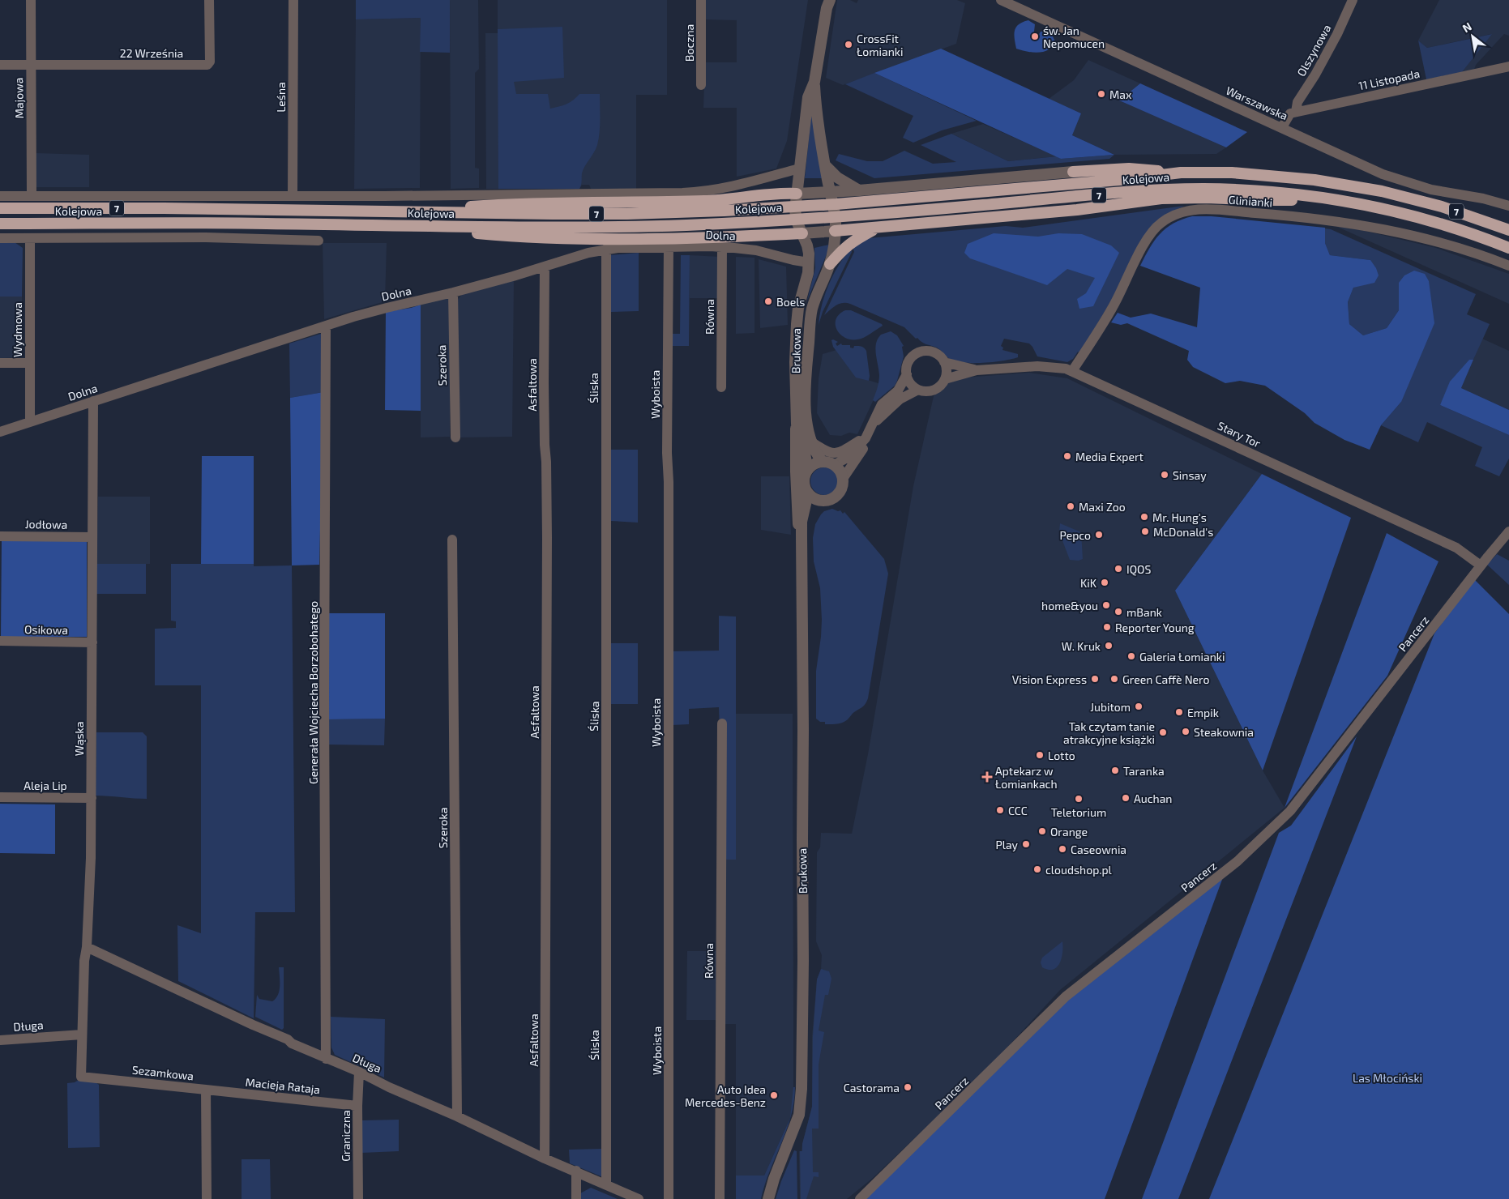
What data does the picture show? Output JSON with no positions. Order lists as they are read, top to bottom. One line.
{"streets":{"highway":["Kolejowa","7"],"street":["Boczna","Olszynowa","22 Września","11 Listopada","Leśna","Majowa","Warszawska","Glinianki","Dolna","Równa","Wydmowa","Brukowa","Szeroka","Asfaltowa","Śliska","Wyboista","Stary Tor","Jodłowa","Osikowa","Pancerz","Generała Wojciecha Borzobohatego","Wąska","Aleja Lip","Długa","Sezamkowa","Macieja Rataja","Graniczna"]},"crossings":[["Olszynowa","11 Listopada"],["22 Września","Majowa"],["Leśna","Kolejowa"],["Majowa","Kolejowa"],["Glinianki","Stary Tor"],["Dolna","Równa"],["Dolna","Wydmowa"],["Dolna","Brukowa"],["Dolna","Szeroka"],["Dolna","Asfaltowa"],["Dolna","Śliska"],["Dolna","Wyboista"],["Dolna","Generała Wojciecha Borzobohatego"],["Dolna","Wąska"],["Szeroka","Długa"],["Asfaltowa","Długa"],["Śliska","Długa"],["Stary Tor","Pancerz"],["Jodłowa","Wąska"],["Osikowa","Wąska"],["Generała Wojciecha Borzobohatego","Długa"],["Wąska","Aleja Lip"],["Wąska","Długa"],["Wąska","Sezamkowa"],["Długa","Graniczna"],["Sezamkowa","Macieja Rataja"],["Macieja Rataja","Graniczna"]],"parks":["Las Młociński"],"places":{"other":["św. Jan Nepomucen","CrossFit Łomianki","Max","Boels","Media Expert","Sinsay","Maxi Zoo","Mr. Hung's","McDonald's","Pepco","IQOS","KiK","home&you","mBank","Reporter Young","W. Kruk","Galeria Łomianki","Vision Express","Green Caffè Nero","Jubitom","Empik","Steakownia","Tak czytam tanie atrakcyjne książki","Lotto","Taranka","Auchan","Teletorium","CCC","Orange","Play","Caseownia","cloudshop.pl","Castorama","Auto Idea Mercedes-Benz"],"health":["Aptekarz w Łomiankach"]},"north":"top left"}
